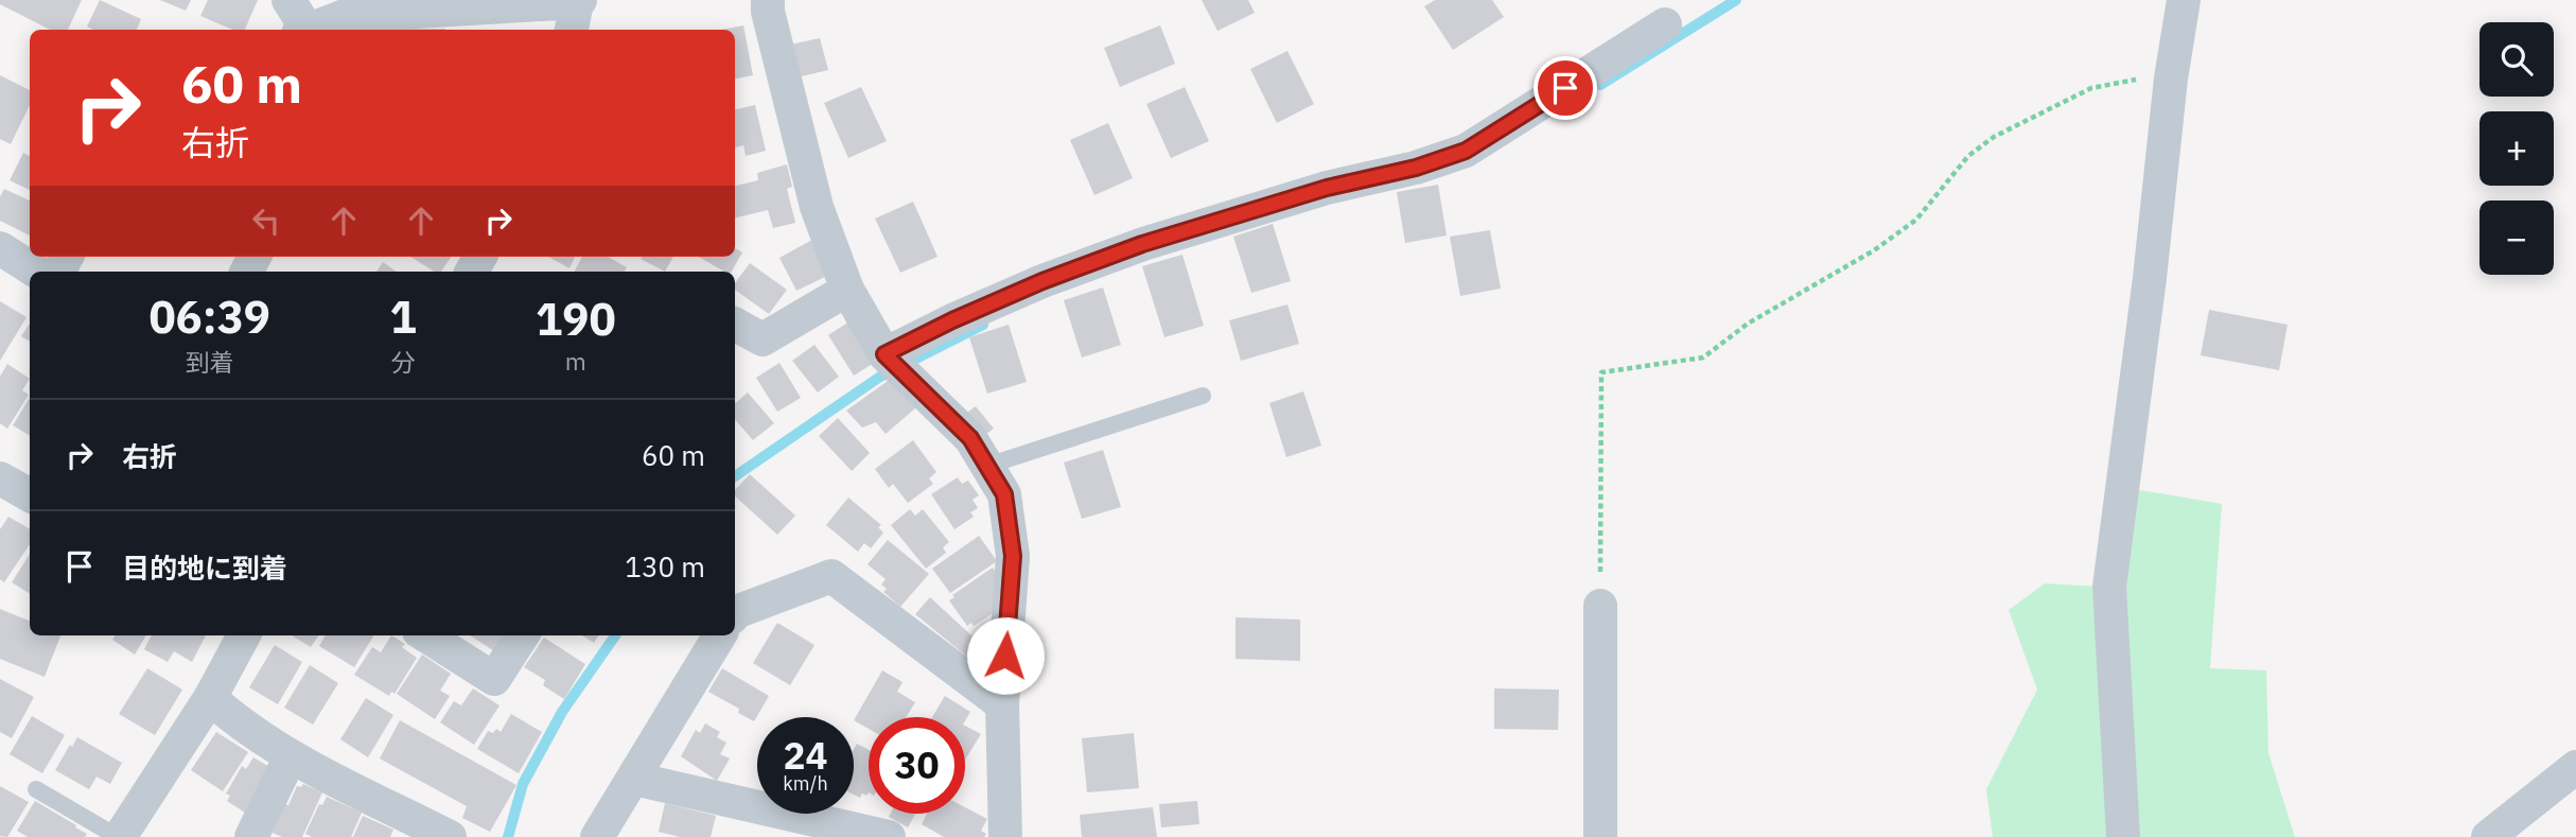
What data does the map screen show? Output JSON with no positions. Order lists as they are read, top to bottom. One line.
{"page":{"map_buttons":["+","−"],"turn":["60 m","右折"],"eta":["06:39","到着","1","分","190","m"],"list":[{"name":"右折","value":"60 m"},{"name":"目的地に到着","value":"130 m"}],"speed":"24 km/h","limit":"30"}}
